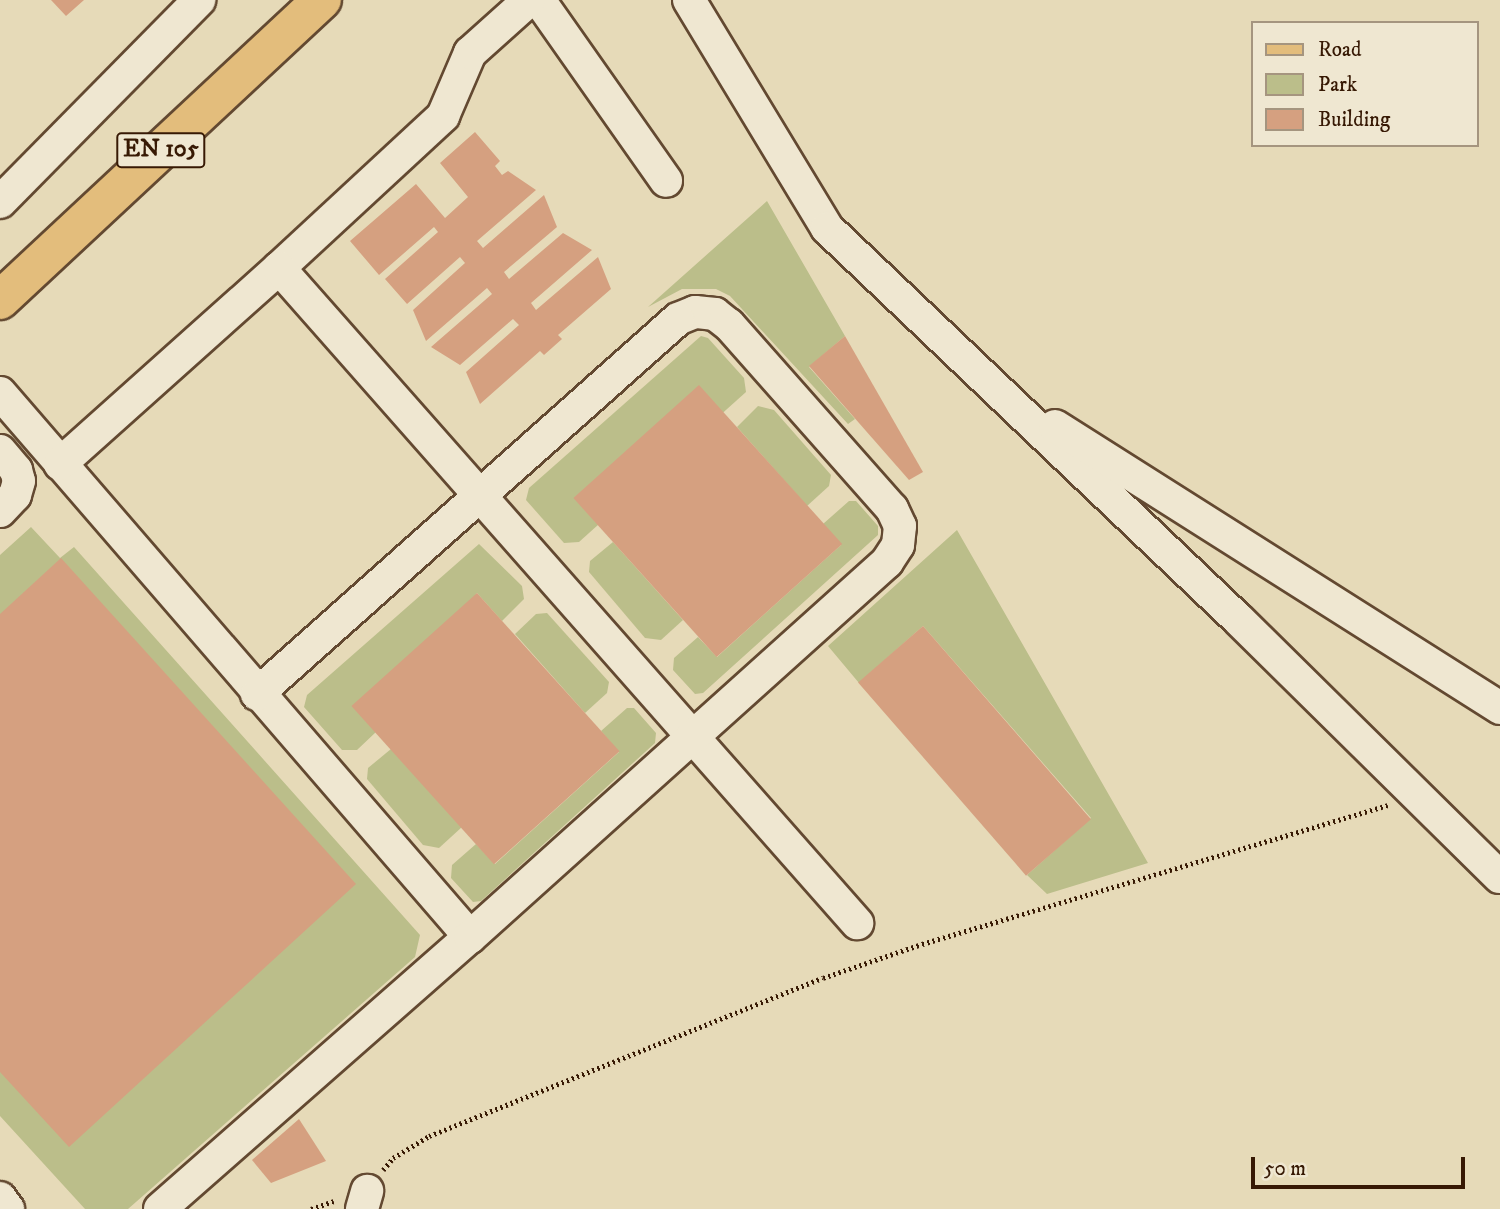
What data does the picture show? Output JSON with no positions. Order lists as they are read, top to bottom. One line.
{"streets":{"main road":["EN 105"]},"legend":["Road","Park","Building"],"scale_bar":"50 m"}
